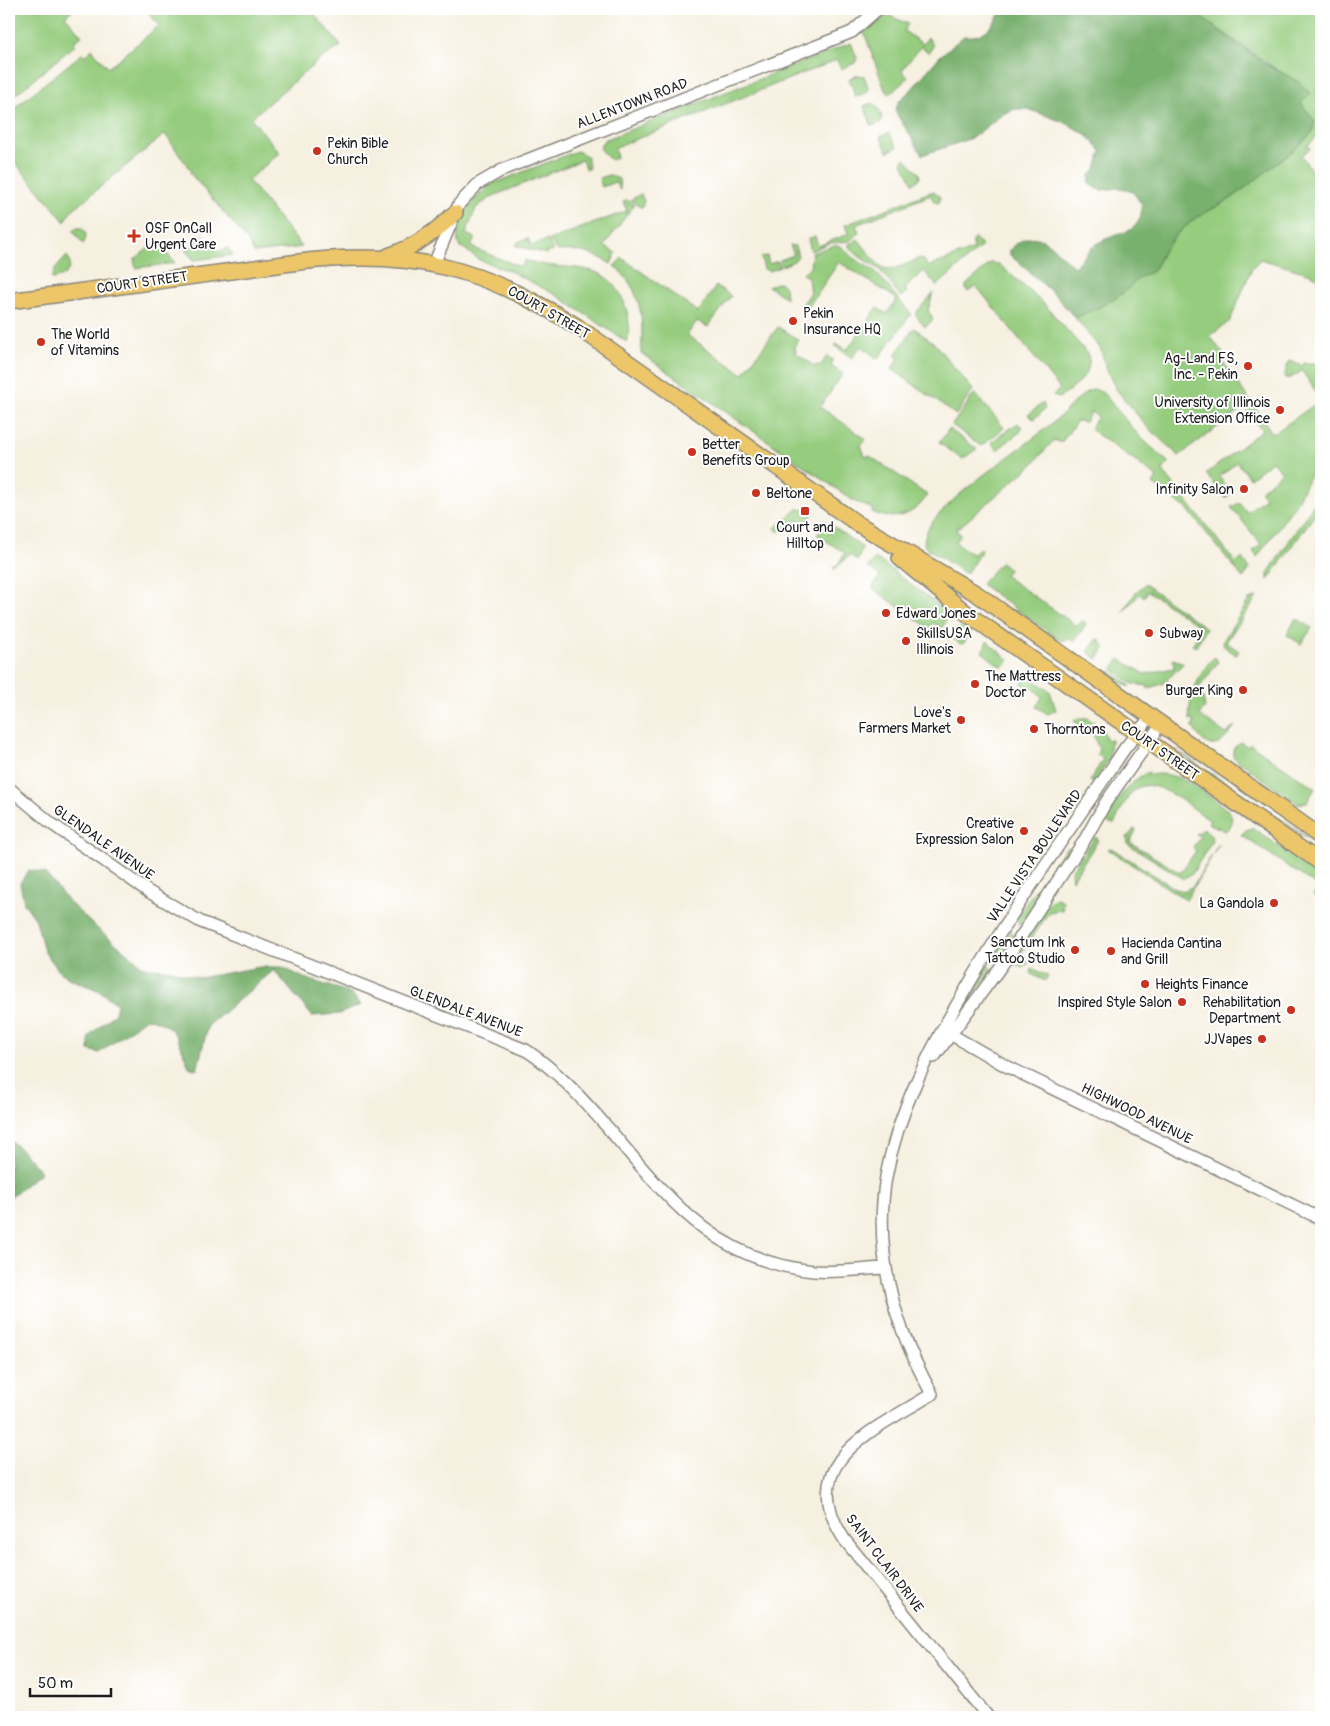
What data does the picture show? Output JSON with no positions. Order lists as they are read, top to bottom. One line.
{"streets":{"main road":["COURT STREET"],"street":["ALLENTOWN ROAD","GLENDALE AVENUE","VALLE VISTA BOULEVARD","HIGHWOOD AVENUE","SAINT CLAIR DRIVE"]},"crossings":[["ALLENTOWN ROAD","COURT STREET"],["COURT STREET","VALLE VISTA BOULEVARD"],["GLENDALE AVENUE","VALLE VISTA BOULEVARD"],["VALLE VISTA BOULEVARD","HIGHWOOD AVENUE"],["VALLE VISTA BOULEVARD","SAINT CLAIR DRIVE"]],"places":{"other":["Pekin Bible Church","Pekin Insurance HQ","The World of Vitamins","Ag-Land FS, Inc. - Pekin","University of Illinois Extension Office","Better Benefits Group","Infinity Salon","Beltone","Edward Jones","Subway","SkillsUSA Illinois","The Mattress Doctor","Burger King","Love's Farmers Market","Thorntons","Creative Expression Salon","La Gandola","Sanctum Ink Tattoo Studio","Hacienda Cantina and Grill","Heights Finance","Inspired Style Salon","Rehabilitation Department","JJVapes"],"health":["OSF OnCall Urgent Care"],"transit":["Court and Hilltop"]},"scale_bar":"50 m"}
